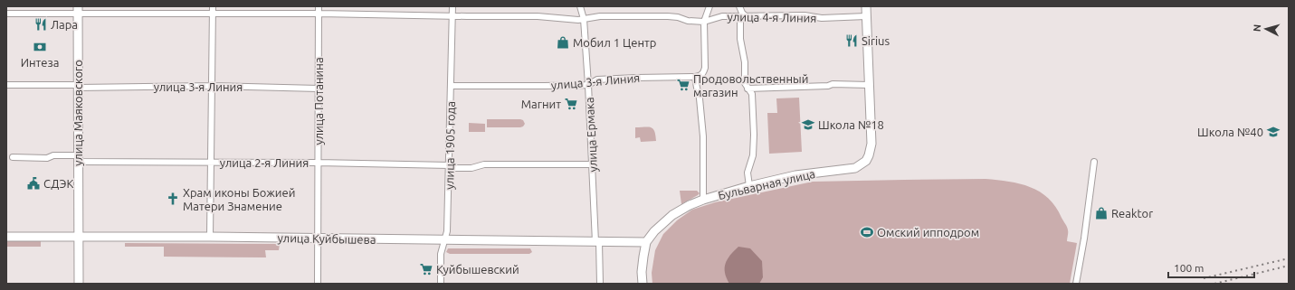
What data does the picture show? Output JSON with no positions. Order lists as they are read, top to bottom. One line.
{"streets":{"main road":["улица Маяковского","Бульварная улица","улица Куйбышева"],"street":["улица 4-я Линия","улица 3-я Линия","улица Потанина","улица Ермака","улица 1905 года","улица 2-я Линия"]},"crossings":[["улица 4-я Линия","улица Потанина"],["улица 4-я Линия","улица Маяковского"],["улица 4-я Линия","улица Ермака"],["улица 4-я Линия","улица 1905 года"],["улица 3-я Линия","улица Потанина"],["улица 3-я Линия","улица Маяковского"],["улица 3-я Линия","улица Ермака"],["улица 3-я Линия","улица 1905 года"],["улица 3-я Линия","Бульварная улица"],["улица Потанина","улица 2-я Линия"],["улица Потанина","улица Куйбышева"],["улица Маяковского","улица 2-я Линия"],["улица Маяковского","улица Куйбышева"],["улица Ермака","улица 2-я Линия"],["улица Ермака","улица Куйбышева"],["улица 1905 года","улица 2-я Линия"],["улица 1905 года","улица Куйбышева"],["Бульварная улица","улица Куйбышева"]],"places":{"restaurant":["Лара","Sirius"],"shop":["Мобил 1 Центр","Reaktor"],"bank":["Интеза"],"supermarket":["Продовольственный магазин","Магнит","Куйбышевский"],"school or university":["Школа №18","Школа №40"],"public building":["СДЭК"],"church":["Храм иконы Божией Матери Знамение"],"sports":["Омский ипподром"]},"scale_bar":"100 m","north":"left"}
